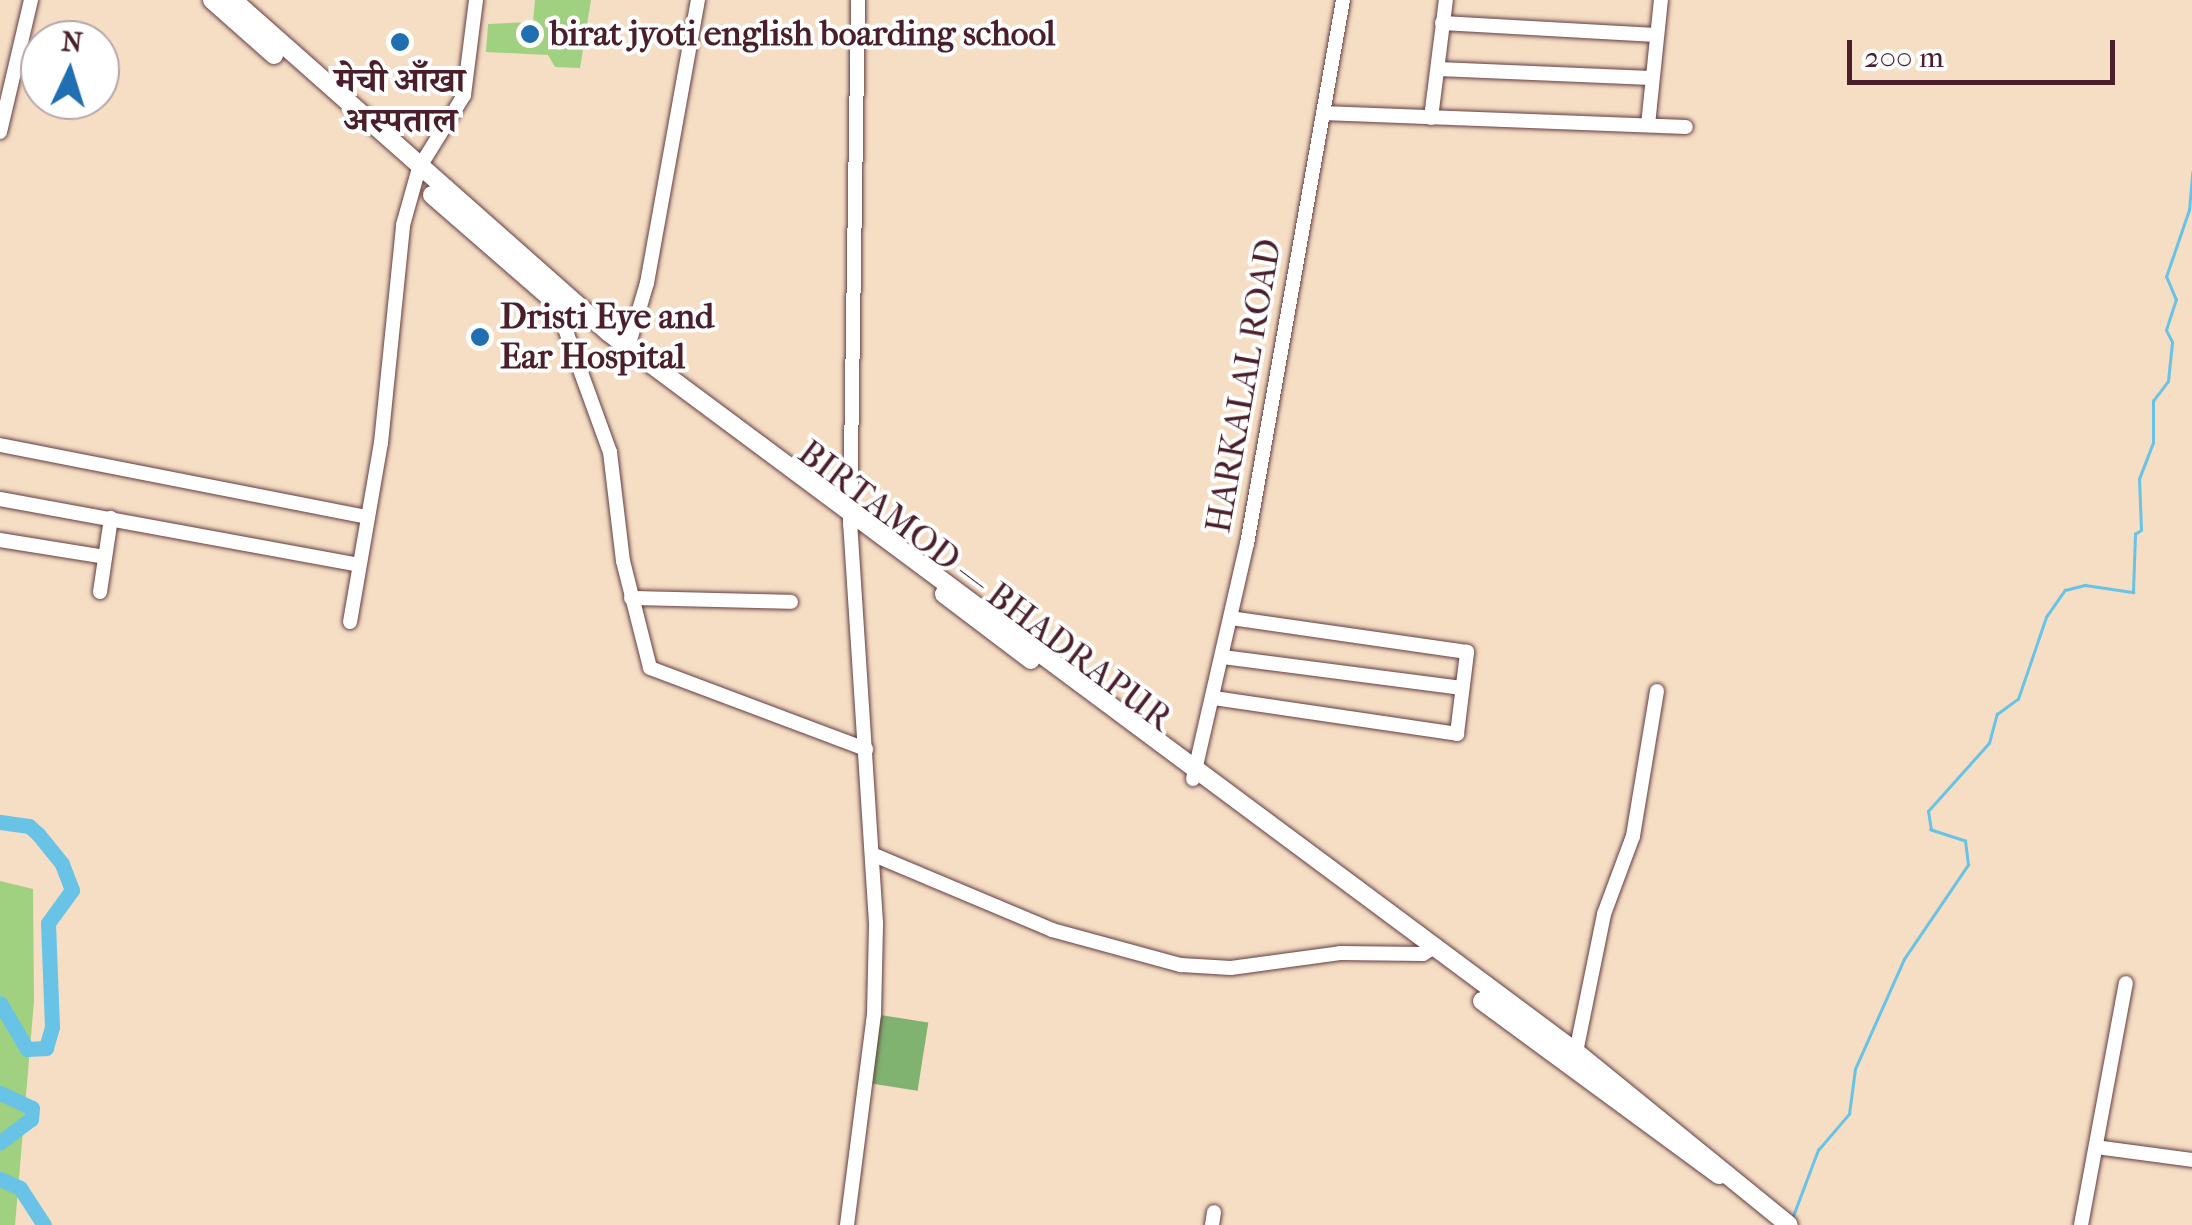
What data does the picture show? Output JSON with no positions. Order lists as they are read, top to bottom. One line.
{"streets":{"main road":["BIRTAMOD — BHADRAPUR"],"street":["HARKALAL ROAD"]},"crossings":[["HARKALAL ROAD","BIRTAMOD — BHADRAPUR"]],"places":["birat jyoti english boarding school","मेची आँखा अस्पताल","Dristi Eye and Ear Hospital"],"scale_bar":"200 m","north":"top"}
